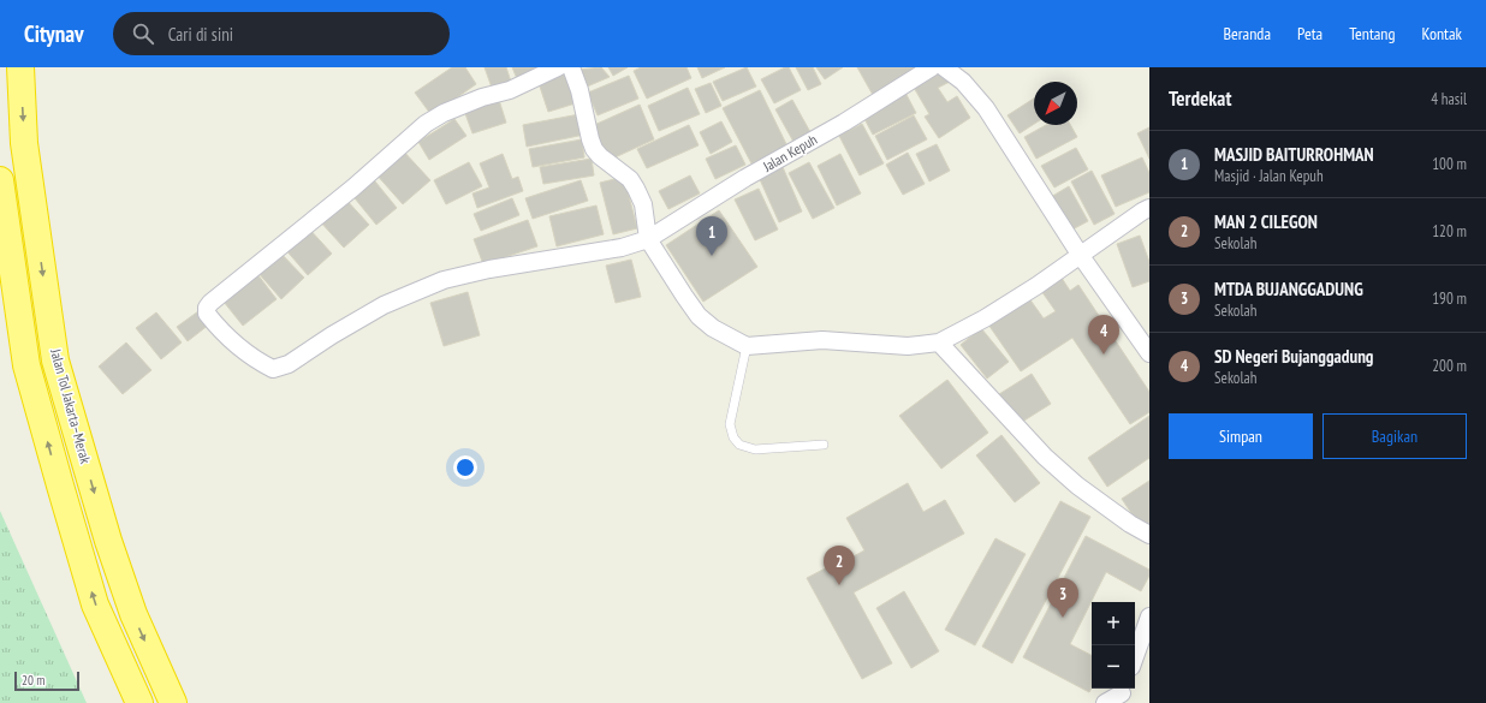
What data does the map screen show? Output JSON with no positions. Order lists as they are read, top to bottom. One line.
{"streets":{"highway":["Jalan Tol Jakarta–Merak"],"street":["Jalan Kepuh"]},"scale_bar":"20 m","north":"bottom left","page":{"header":"Citynav","search":"Cari di sini","nav":["Beranda","Peta","Tentang","Kontak"],"heading":["Terdekat","4 hasil"],"list":[{"mark":"1","name":"MASJID BAITURROHMAN","note":"Masjid · Jalan Kepuh","value":"100 m"},{"mark":"2","name":"MAN 2 CILEGON","note":"Sekolah","value":"120 m"},{"mark":"3","name":"MTDA BUJANGGADUNG","note":"Sekolah","value":"190 m"},{"mark":"4","name":"SD Negeri Bujanggadung","note":"Sekolah","value":"200 m"}],"pins":["1","4","2","3"],"buttons":["Simpan","Bagikan"],"map_buttons":["+","−"],"scale":"20 m"}}
